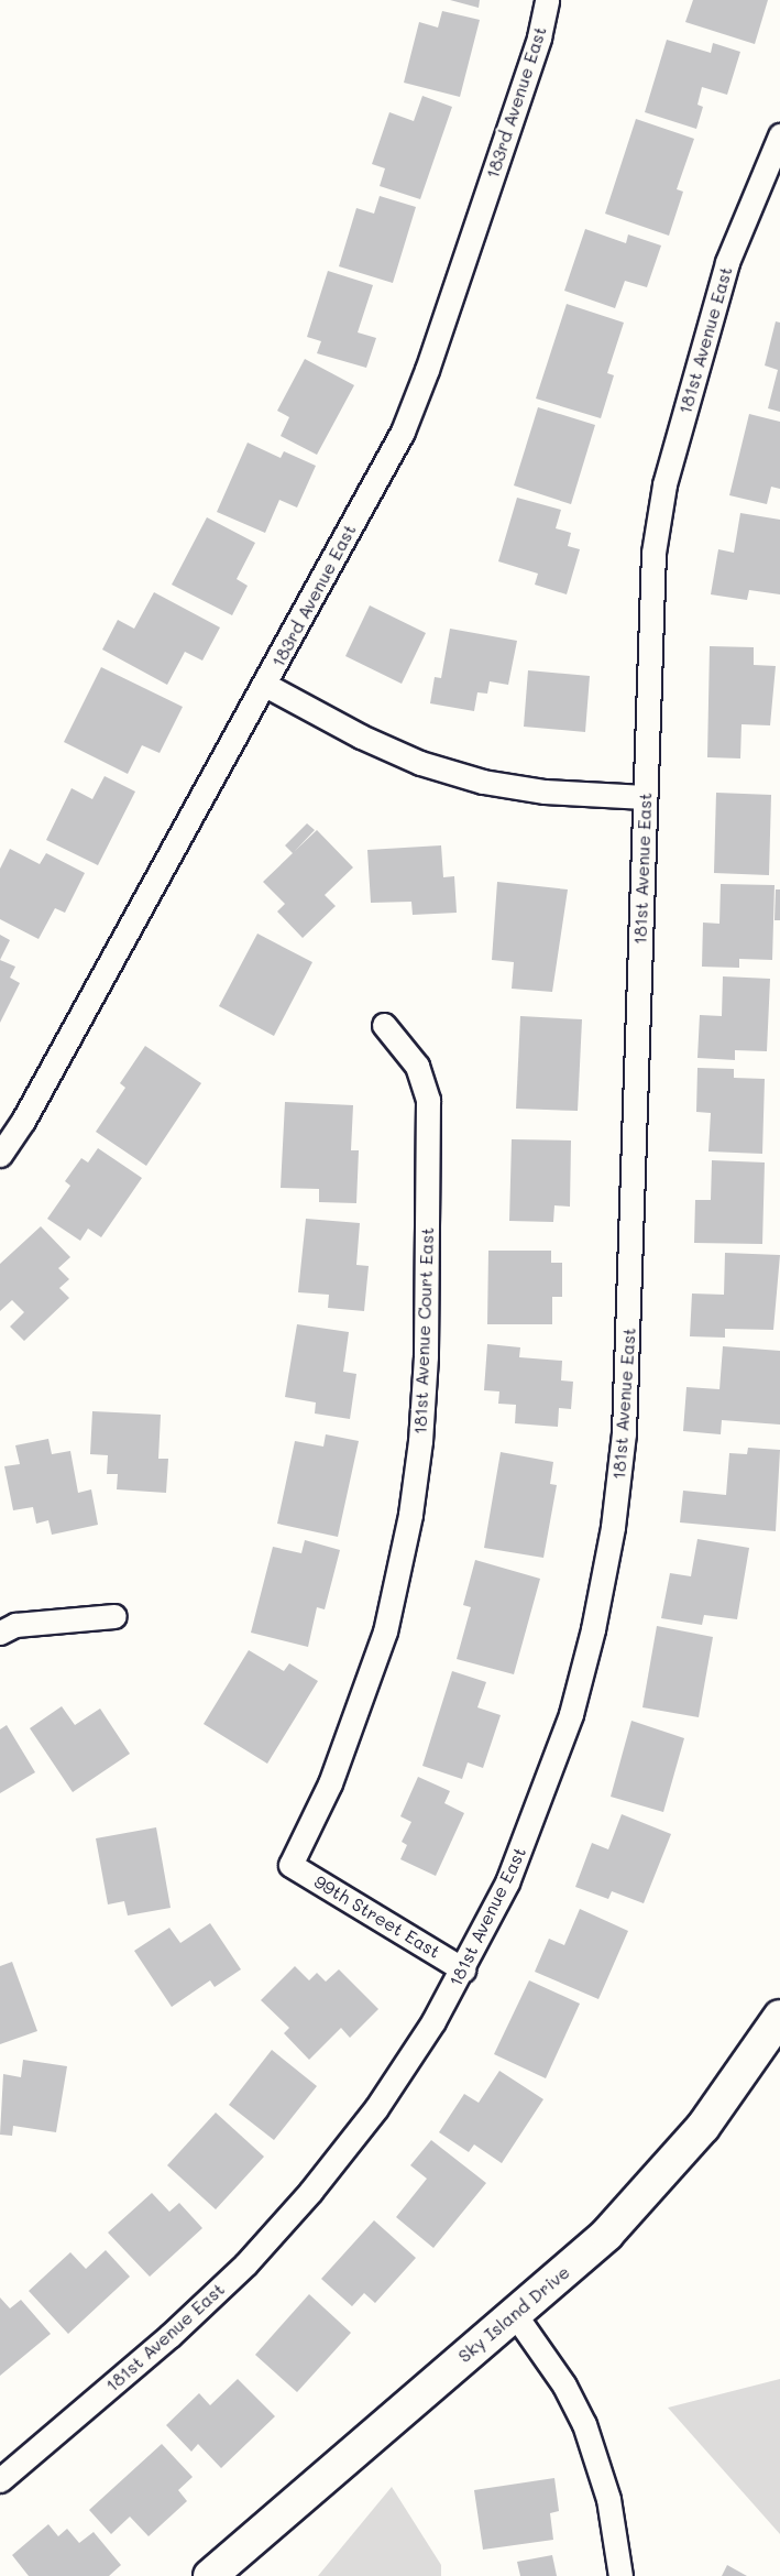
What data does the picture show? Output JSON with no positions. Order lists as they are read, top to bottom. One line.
{"streets":{"street":["183rd Avenue East","181st Avenue East","181st Avenue Court East","99th Street East","Sky Island Drive"]},"crossings":[["181st Avenue East","99th Street East"],["181st Avenue Court East","99th Street East"]]}
